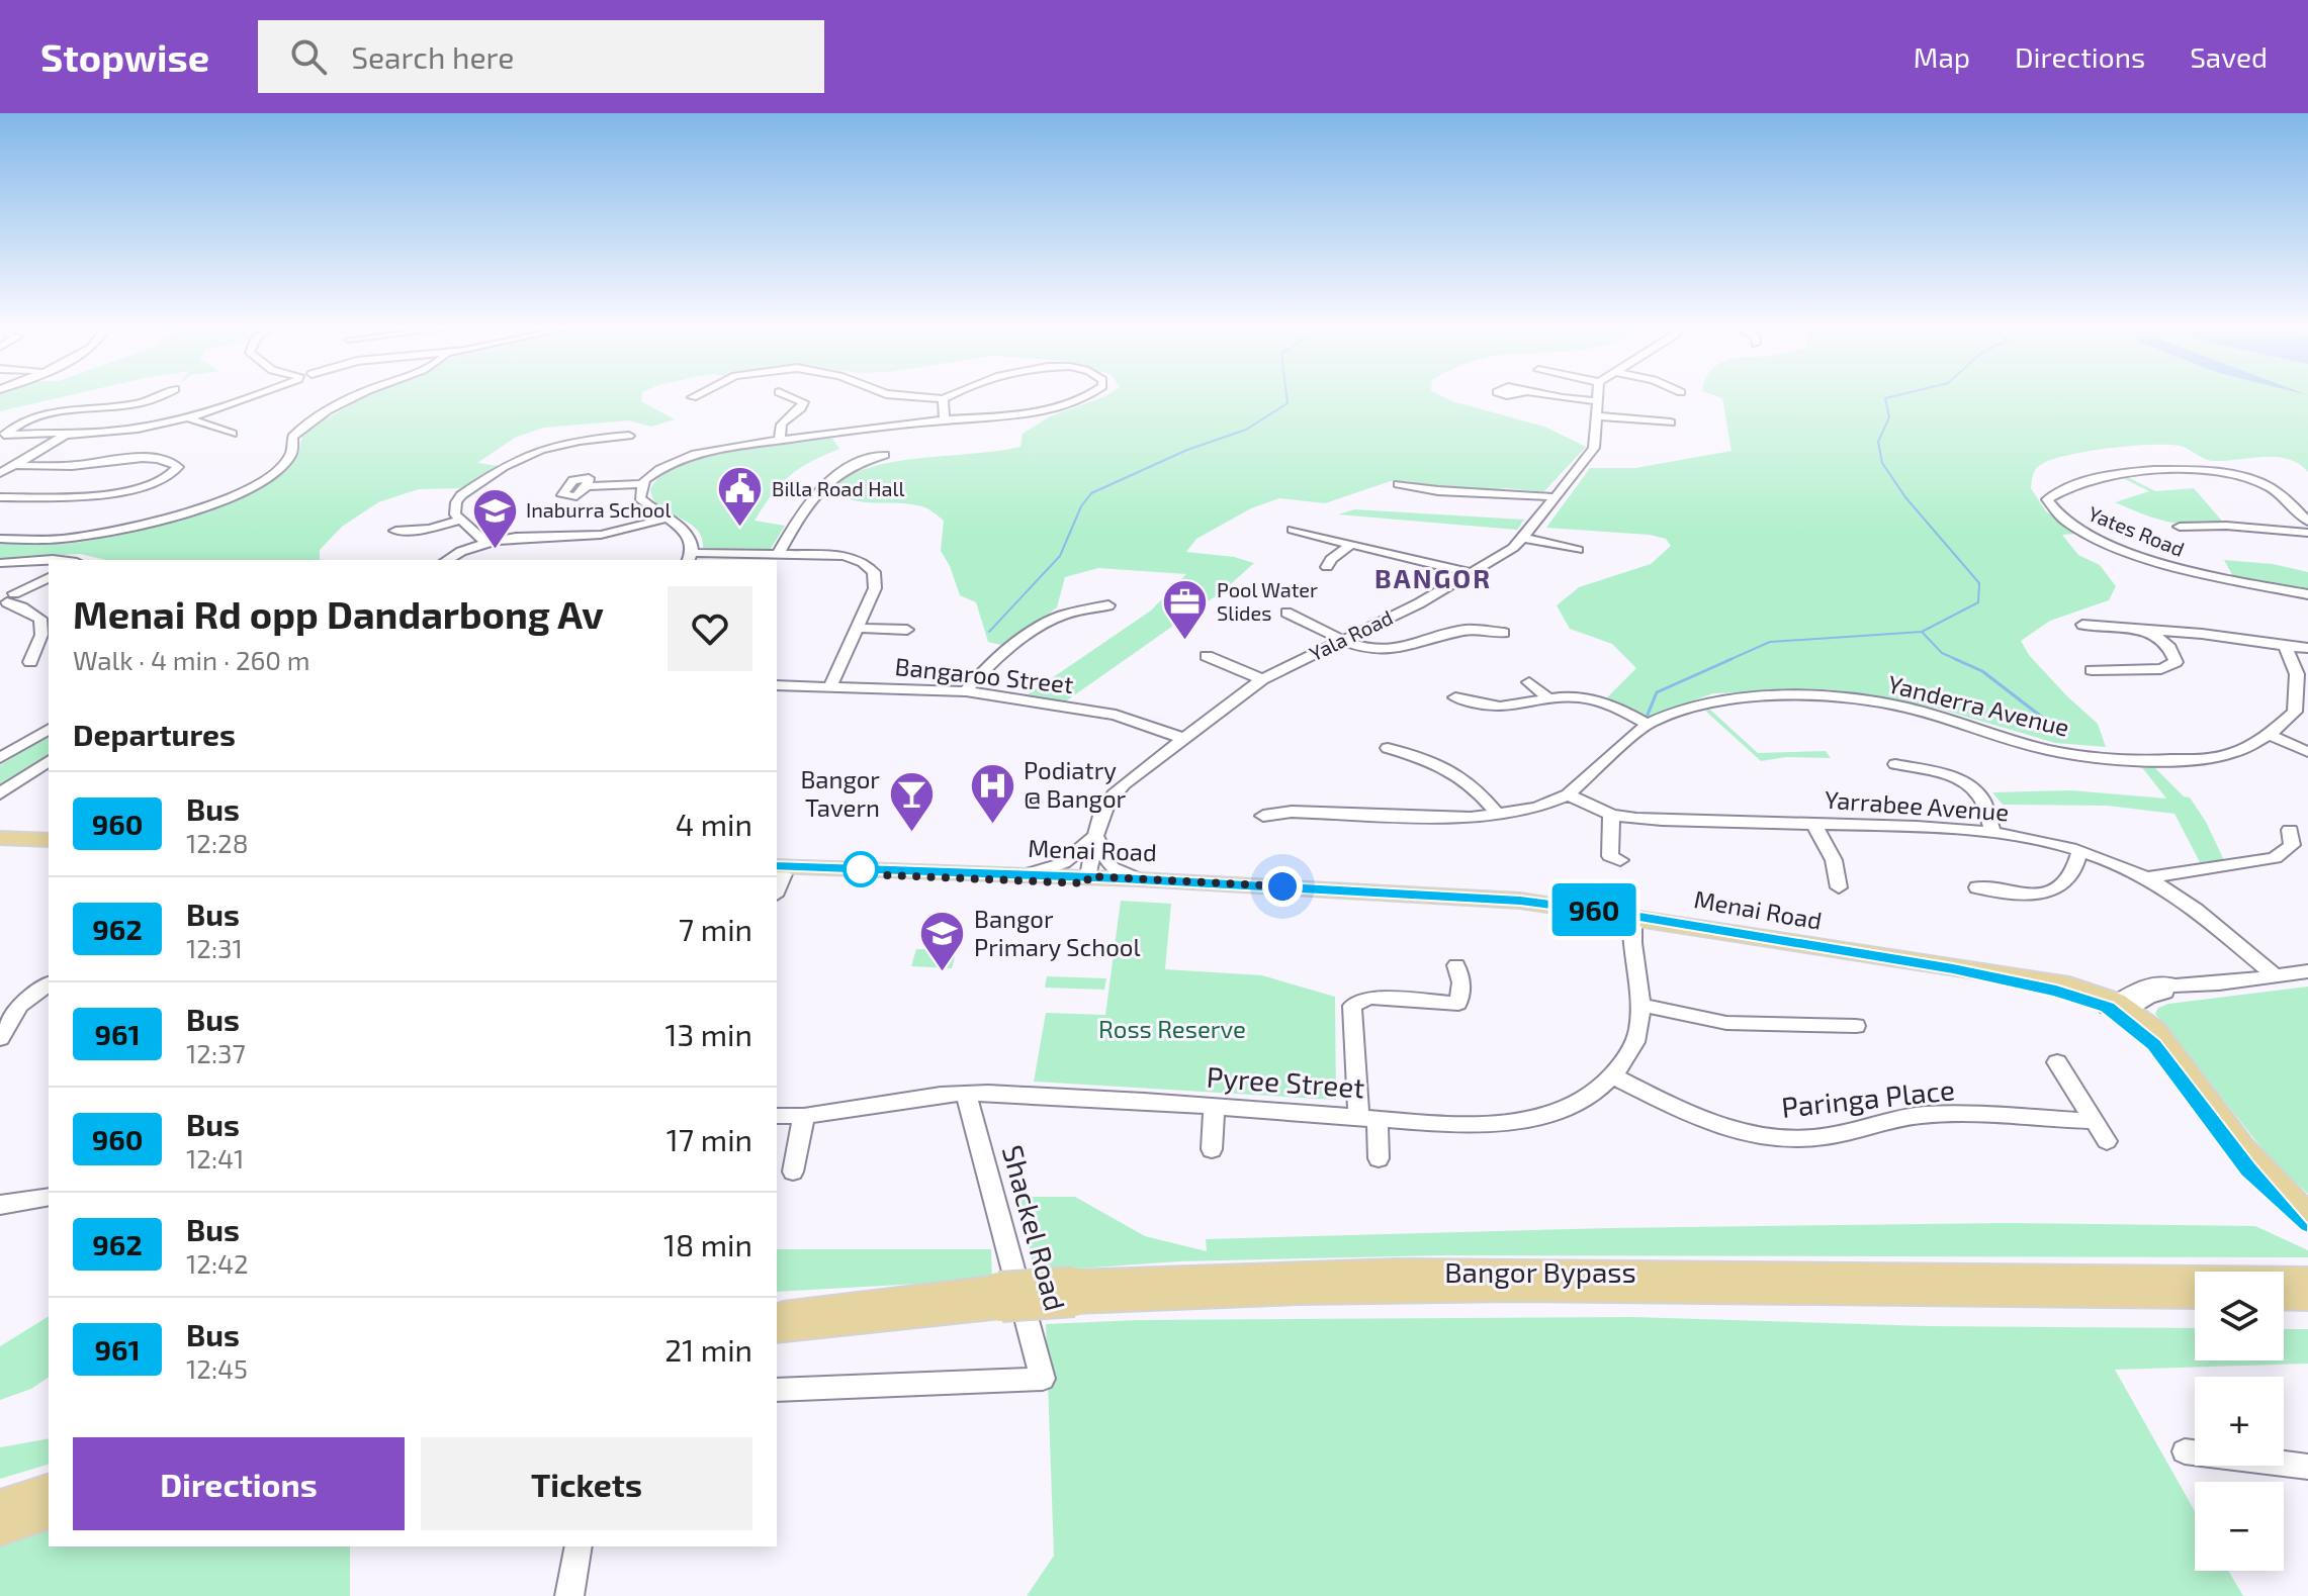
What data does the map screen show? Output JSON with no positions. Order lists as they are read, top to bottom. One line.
{"streets":{"main road":["Menai Road","Bangor Bypass"],"street":["Yates Road","Yala Road","Bangaroo Street","Yanderra Avenue","Yarrabee Avenue","Pyree Street","Paringa Place","Shackel Road"]},"crossings":[["Yala Road","Bangaroo Street"],["Yala Road","Menai Road"],["Yanderra Avenue","Yarrabee Avenue"],["Menai Road","Pyree Street"],["Pyree Street","Paringa Place"],["Pyree Street","Shackel Road"]],"districts":["BANGOR"],"parks":["Ross Reserve"],"places":{"public building":["Billa Road Hall"],"school or university":["Inaburra School","Bangor Primary School"],"office":["Pool Water Slides"],"hospital":["Podiatry @ Bangor"],"bar":["Bangor Tavern"]},"lines":["bus line 960"],"page":{"header":"Stopwise","search":"Search here","nav":["Map","Directions","Saved"],"on_map":"960","heading":[["Menai Rd opp Dandarbong Av","Walk · 4 min · 260 m"],"Departures"],"list":[{"mark":"960","name":"Bus","note":"12:28","value":"4 min"},{"mark":"962","name":"Bus","note":"12:31","value":"7 min"},{"mark":"961","name":"Bus","note":"12:37","value":"13 min"},{"mark":"960","name":"Bus","note":"12:41","value":"17 min"},{"mark":"962","name":"Bus","note":"12:42","value":"18 min"},{"mark":"961","name":"Bus","note":"12:45","value":"21 min"}],"map_buttons":["+","−"],"buttons":["Directions","Tickets"]}}
